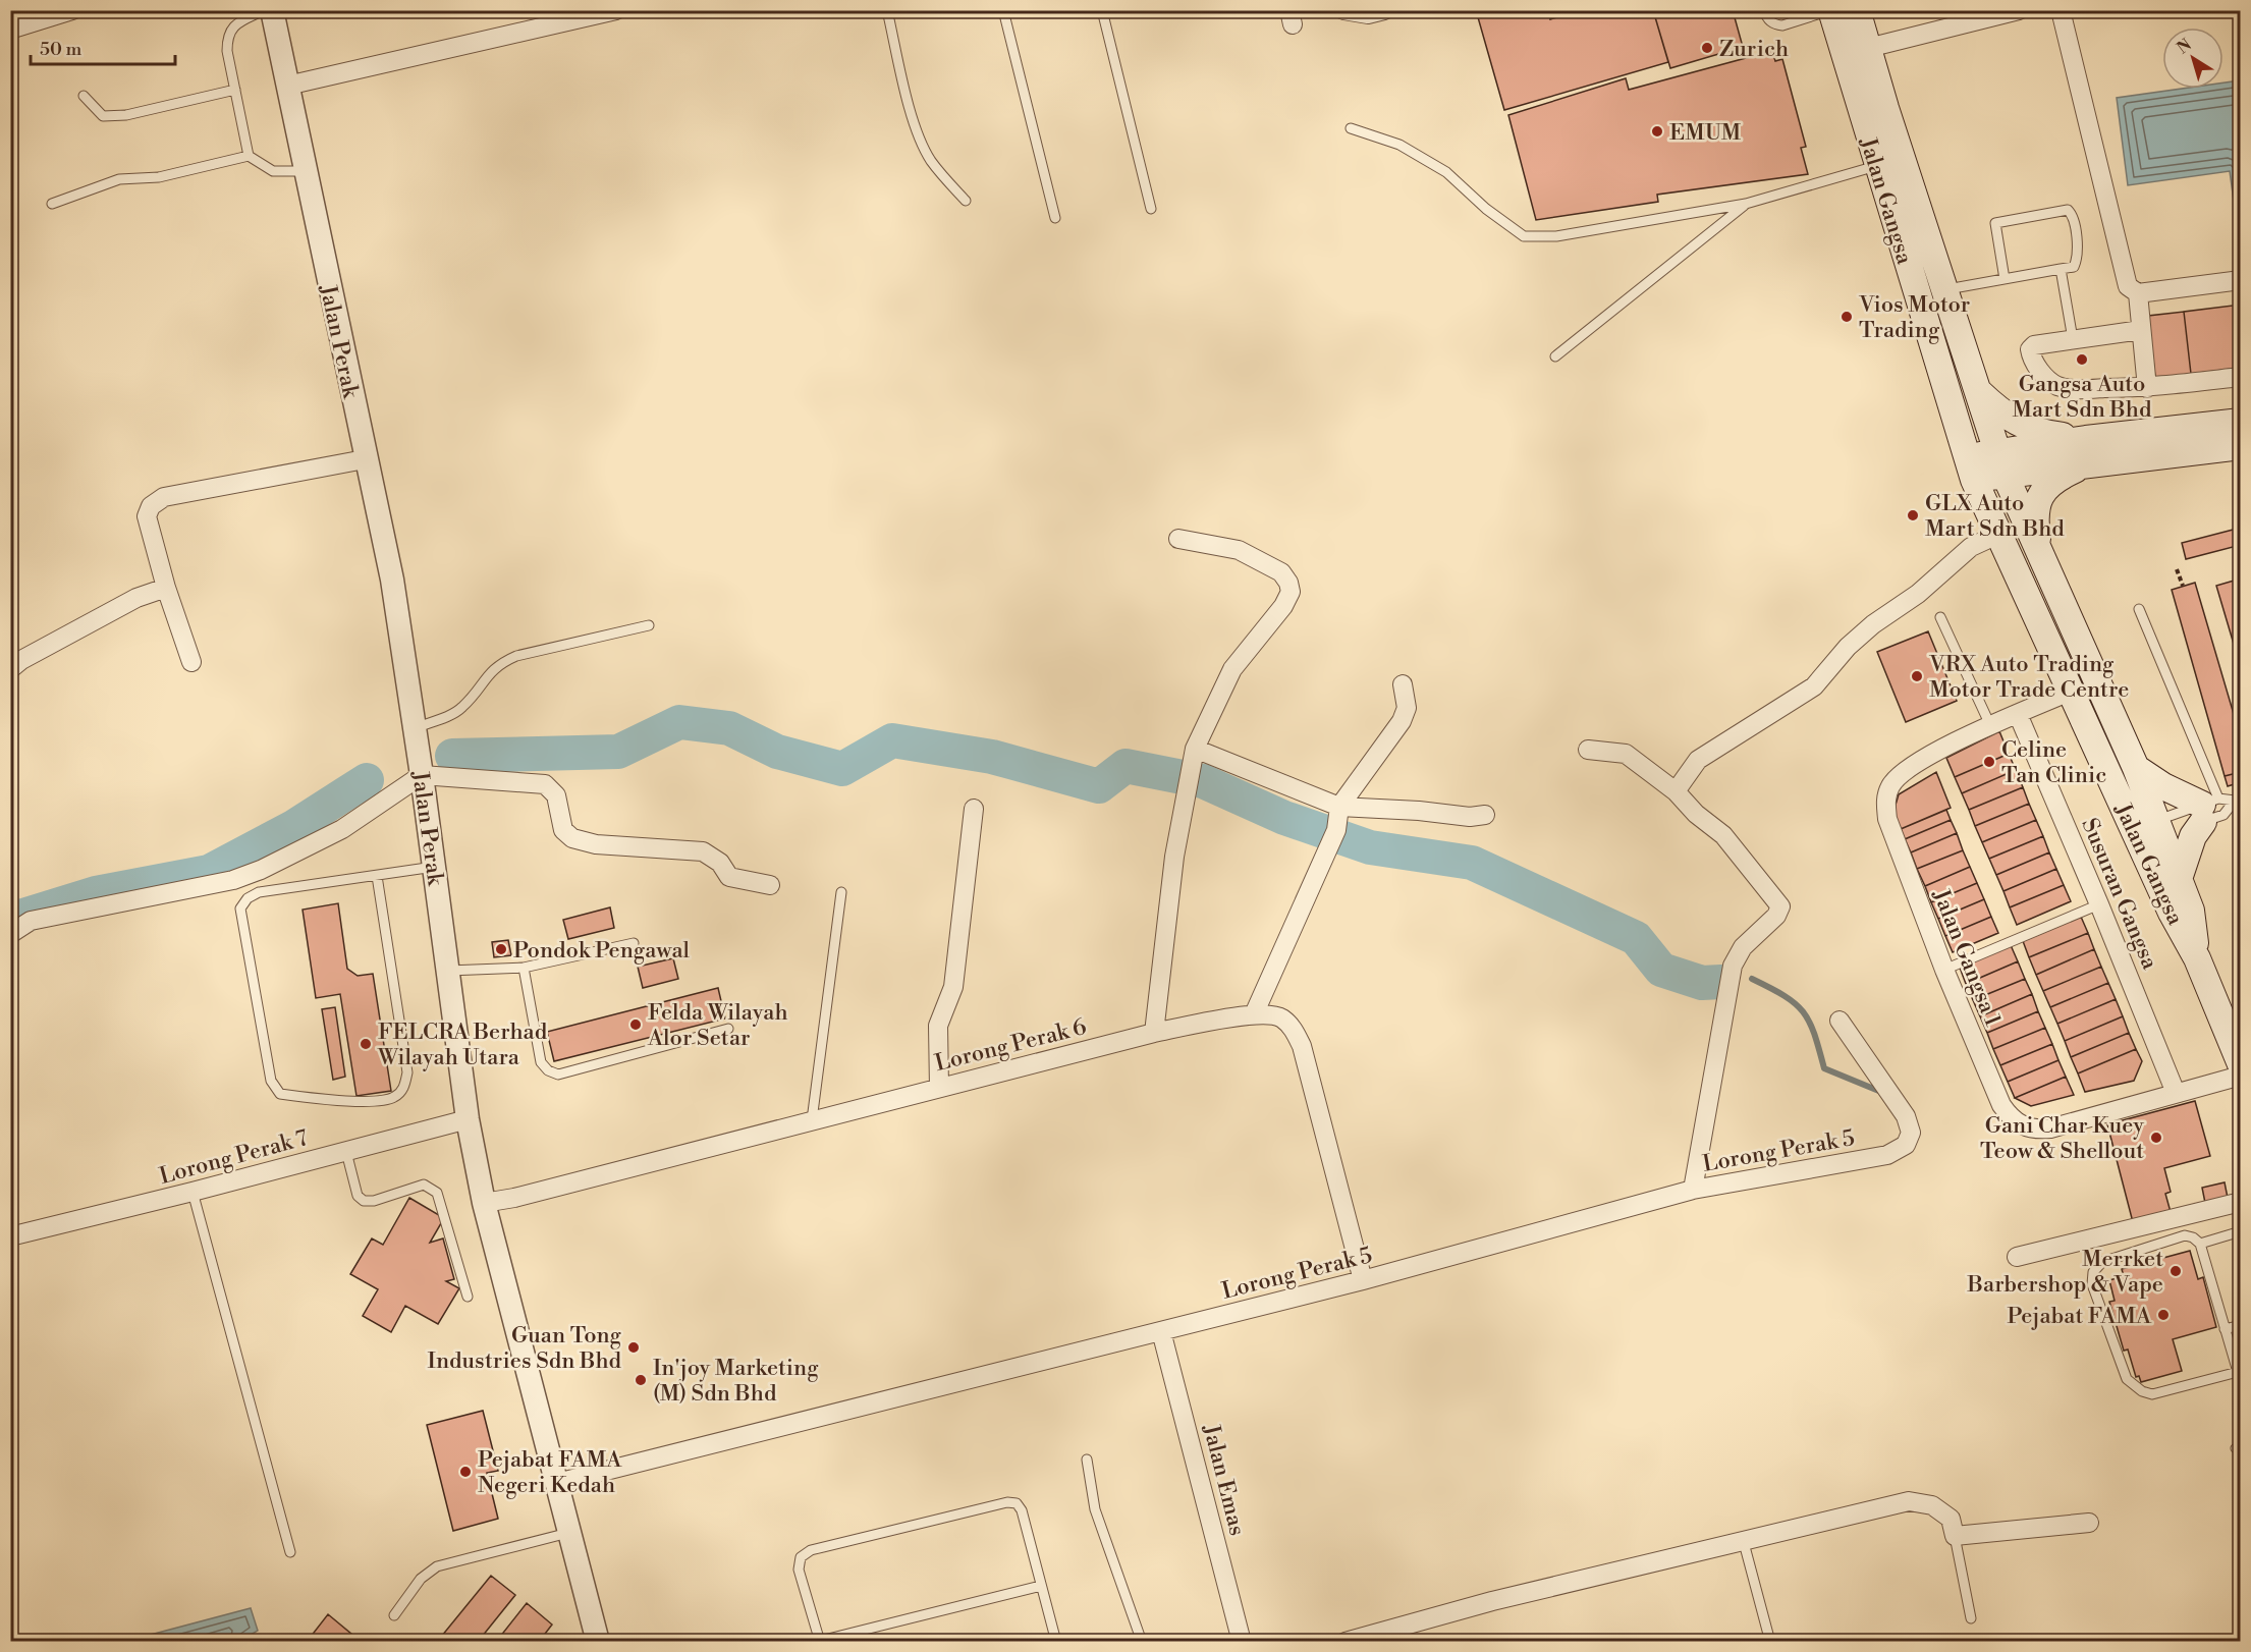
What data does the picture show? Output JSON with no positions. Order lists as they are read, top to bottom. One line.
{"streets":{"main road":["Jalan Gangsa"],"street":["Jalan Perak","Susuran Gangsa","Jalan Gangsa 1","Lorong Perak 6","Lorong Perak 5","Lorong Perak 7","Jalan Emas"]},"crossings":[["Jalan Gangsa","Jalan Gangsa 1"],["Jalan Perak","Lorong Perak 6"],["Jalan Perak","Lorong Perak 5"],["Jalan Perak","Lorong Perak 7"],["Susuran Gangsa","Jalan Gangsa 1"],["Lorong Perak 6","Lorong Perak 5"],["Lorong Perak 5","Jalan Emas"]],"places":["Zurich","EMUM","Vios Motor Trading","Gangsa Auto Mart Sdn Bhd","GLX Auto Mart Sdn Bhd","VRX Auto Trading Motor Trade Centre","Celine Tan Clinic","Pondok Pengawal","Felda Wilayah Alor Setar","FELCRA Berhad Wilayah Utara","Gani Char Kuey Teow & Shellout","Merrket Barbershop & Vape","Pejabat FAMA","Guan Tong Industries Sdn Bhd","In'joy Marketing (M) Sdn Bhd","Pejabat FAMA Negeri Kedah"],"scale_bar":"50 m","north":"top left"}
